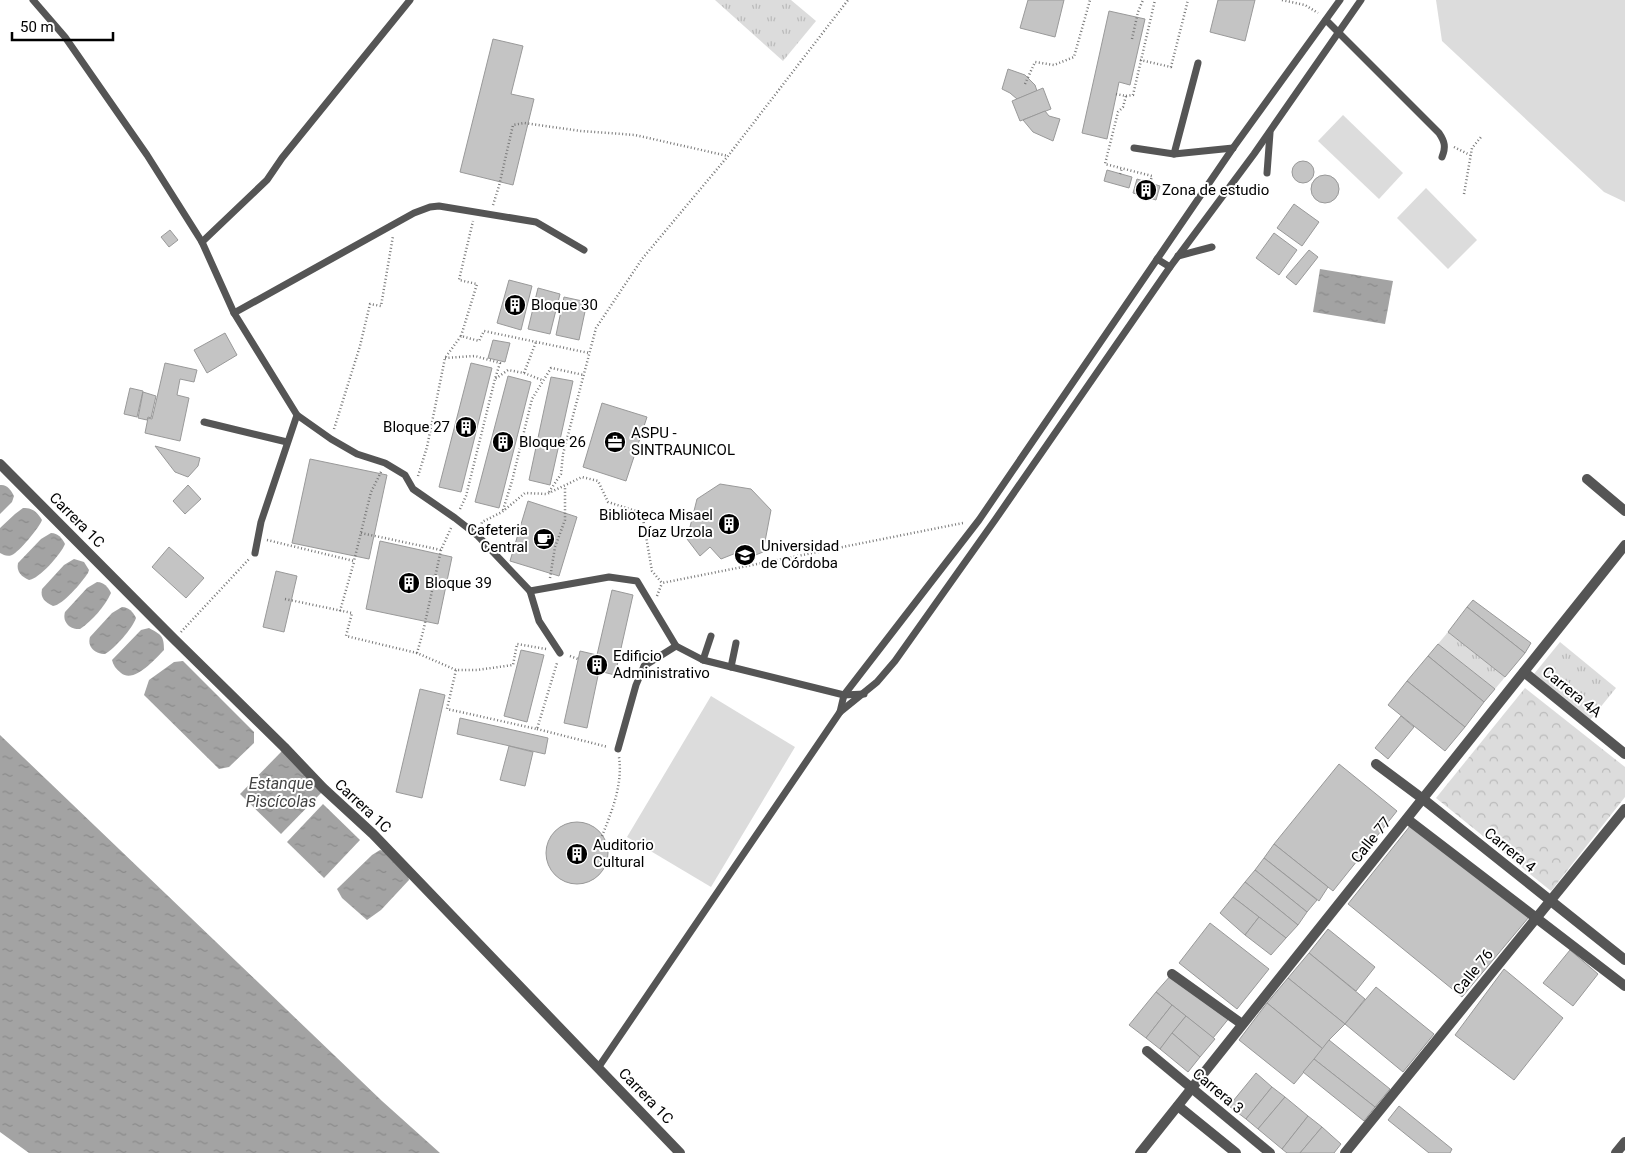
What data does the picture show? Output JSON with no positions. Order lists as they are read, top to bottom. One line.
{"streets":{"street":["Carrera 1C","Carrera 4A","Calle 77","Carrera 4","Calle 76","Carrera 3"]},"crossings":[["Carrera 4A","Calle 77"],["Calle 77","Carrera 4"],["Calle 77","Carrera 3"],["Carrera 4","Calle 76"]],"water":["Estanque Piscícolas"],"places":{"building":["Zona de estudio","Bloque 30","Bloque 27","Bloque 26","Biblioteca Misael Díaz Urzola","Bloque 39","Edificio Administrativo","Auditorio Cultural"],"office":["ASPU - SINTRAUNICOL"],"cafe":["Cafeteria Central"],"school or university":["Universidad de Córdoba"]},"scale_bar":"50 m"}
